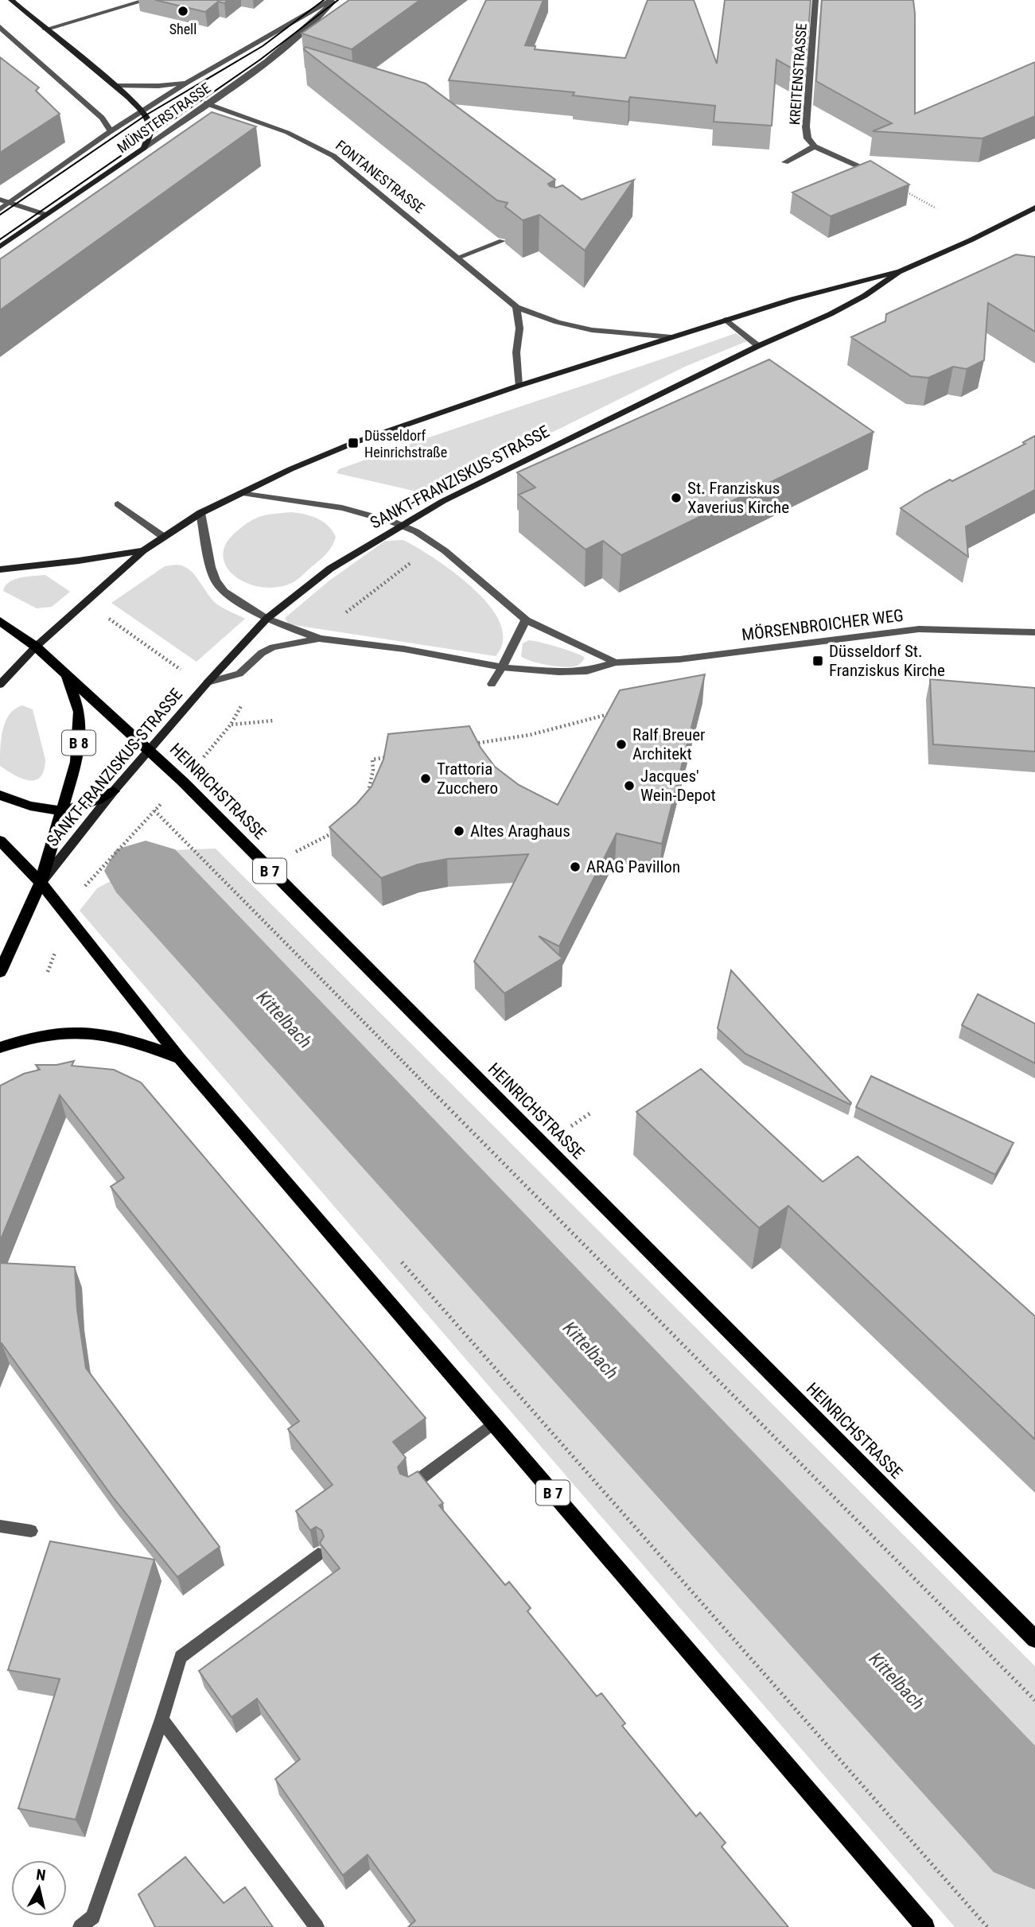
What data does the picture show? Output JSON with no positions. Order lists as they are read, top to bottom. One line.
{"streets":{"main road":["MÜNSTERSTRASSE","SANKT-FRANZISKUS-STRASSE","B 8","HEINRICHSTRASSE","B 7"],"street":["KREITENSTRASSE","FONTANESTRASSE","MÖRSENBROICHER WEG"]},"crossings":[["MÜNSTERSTRASSE","FONTANESTRASSE"],["FONTANESTRASSE","SANKT-FRANZISKUS-STRASSE"],["SANKT-FRANZISKUS-STRASSE","MÖRSENBROICHER WEG"],["SANKT-FRANZISKUS-STRASSE","HEINRICHSTRASSE"],["SANKT-FRANZISKUS-STRASSE","B 7"],["B 8","HEINRICHSTRASSE"]],"water":["Kittelbach"],"places":{"other":["Shell","St. Franziskus Xaverius Kirche","Ralf Breuer Architekt","Trattoria Zucchero","Jacques' Wein-Depot","Altes Araghaus","ARAG Pavillon"],"transit":["Düsseldorf Heinrichstraße","Düsseldorf St. Franziskus Kirche"]},"north":"top"}
